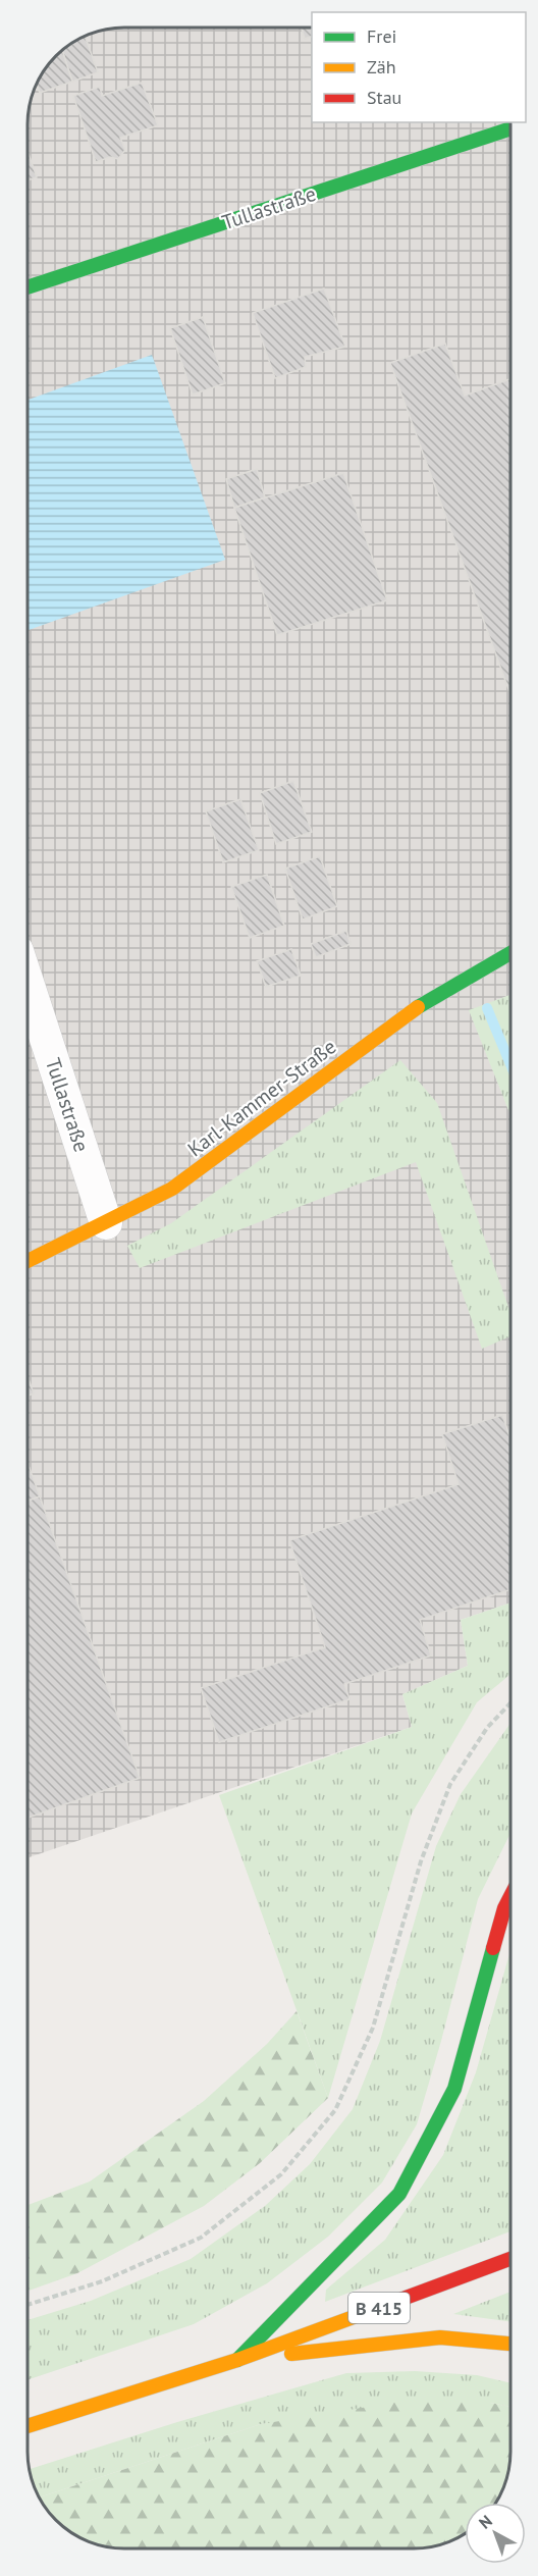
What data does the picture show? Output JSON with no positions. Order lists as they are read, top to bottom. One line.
{"streets":{"main road":["Tullastraße","Karl-Kammer-Straße","B 415"]},"crossings":[["Tullastraße","Karl-Kammer-Straße"]],"legend":["Frei","Zäh","Stau"],"north":"top left"}
